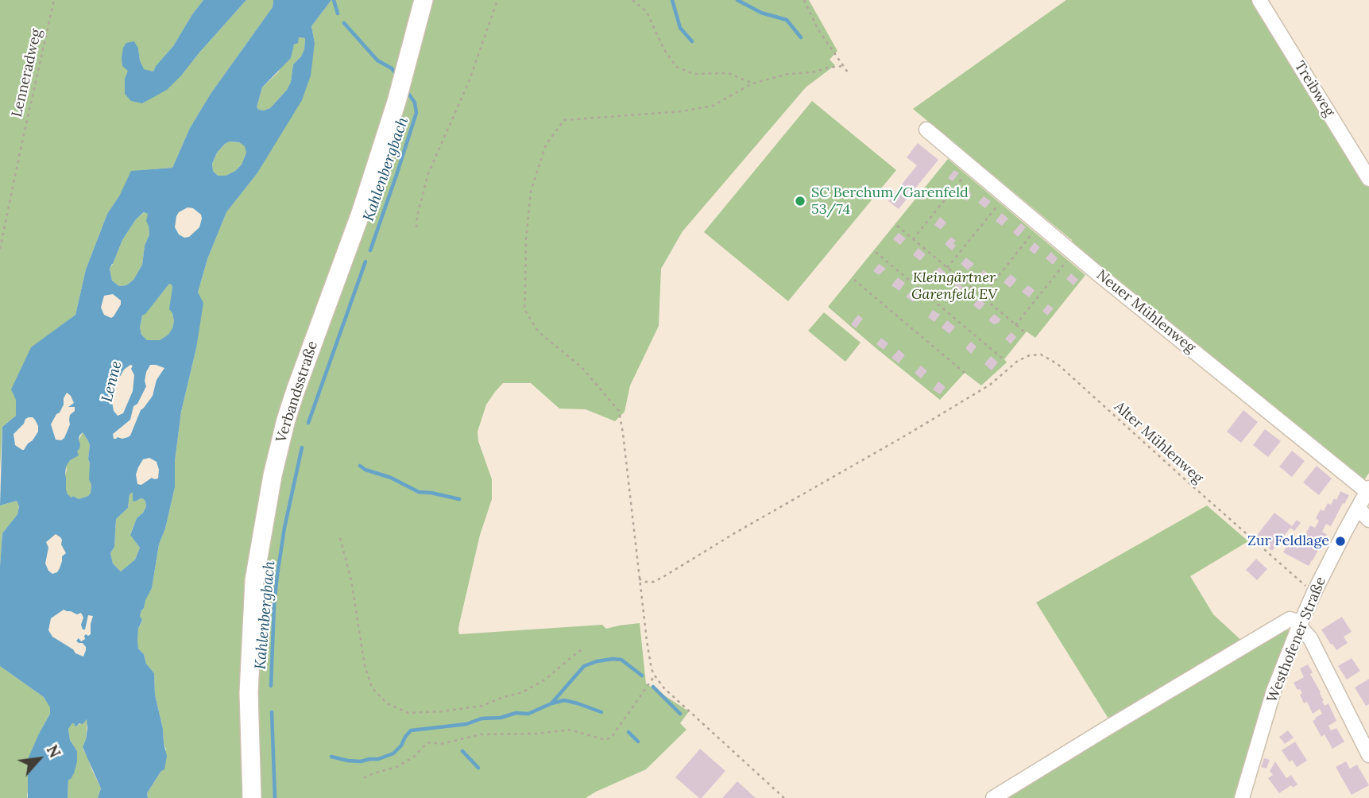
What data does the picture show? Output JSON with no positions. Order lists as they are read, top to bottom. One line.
{"streets":{"main road":["Verbandsstraße"],"street":["Treibweg","Neuer Mühlenweg","Westhofener Straße"],"path":["Lenneradweg","Alter Mühlenweg"]},"crossings":[["Neuer Mühlenweg","Westhofener Straße"],["Alter Mühlenweg","Westhofener Straße"]],"water":["Kahlenbergbach","Lenne"],"parks":["Kleingärtner Garenfeld EV"],"places":["SC Berchum/Garenfeld 53/74","Zur Feldlage"],"north":"top right"}
